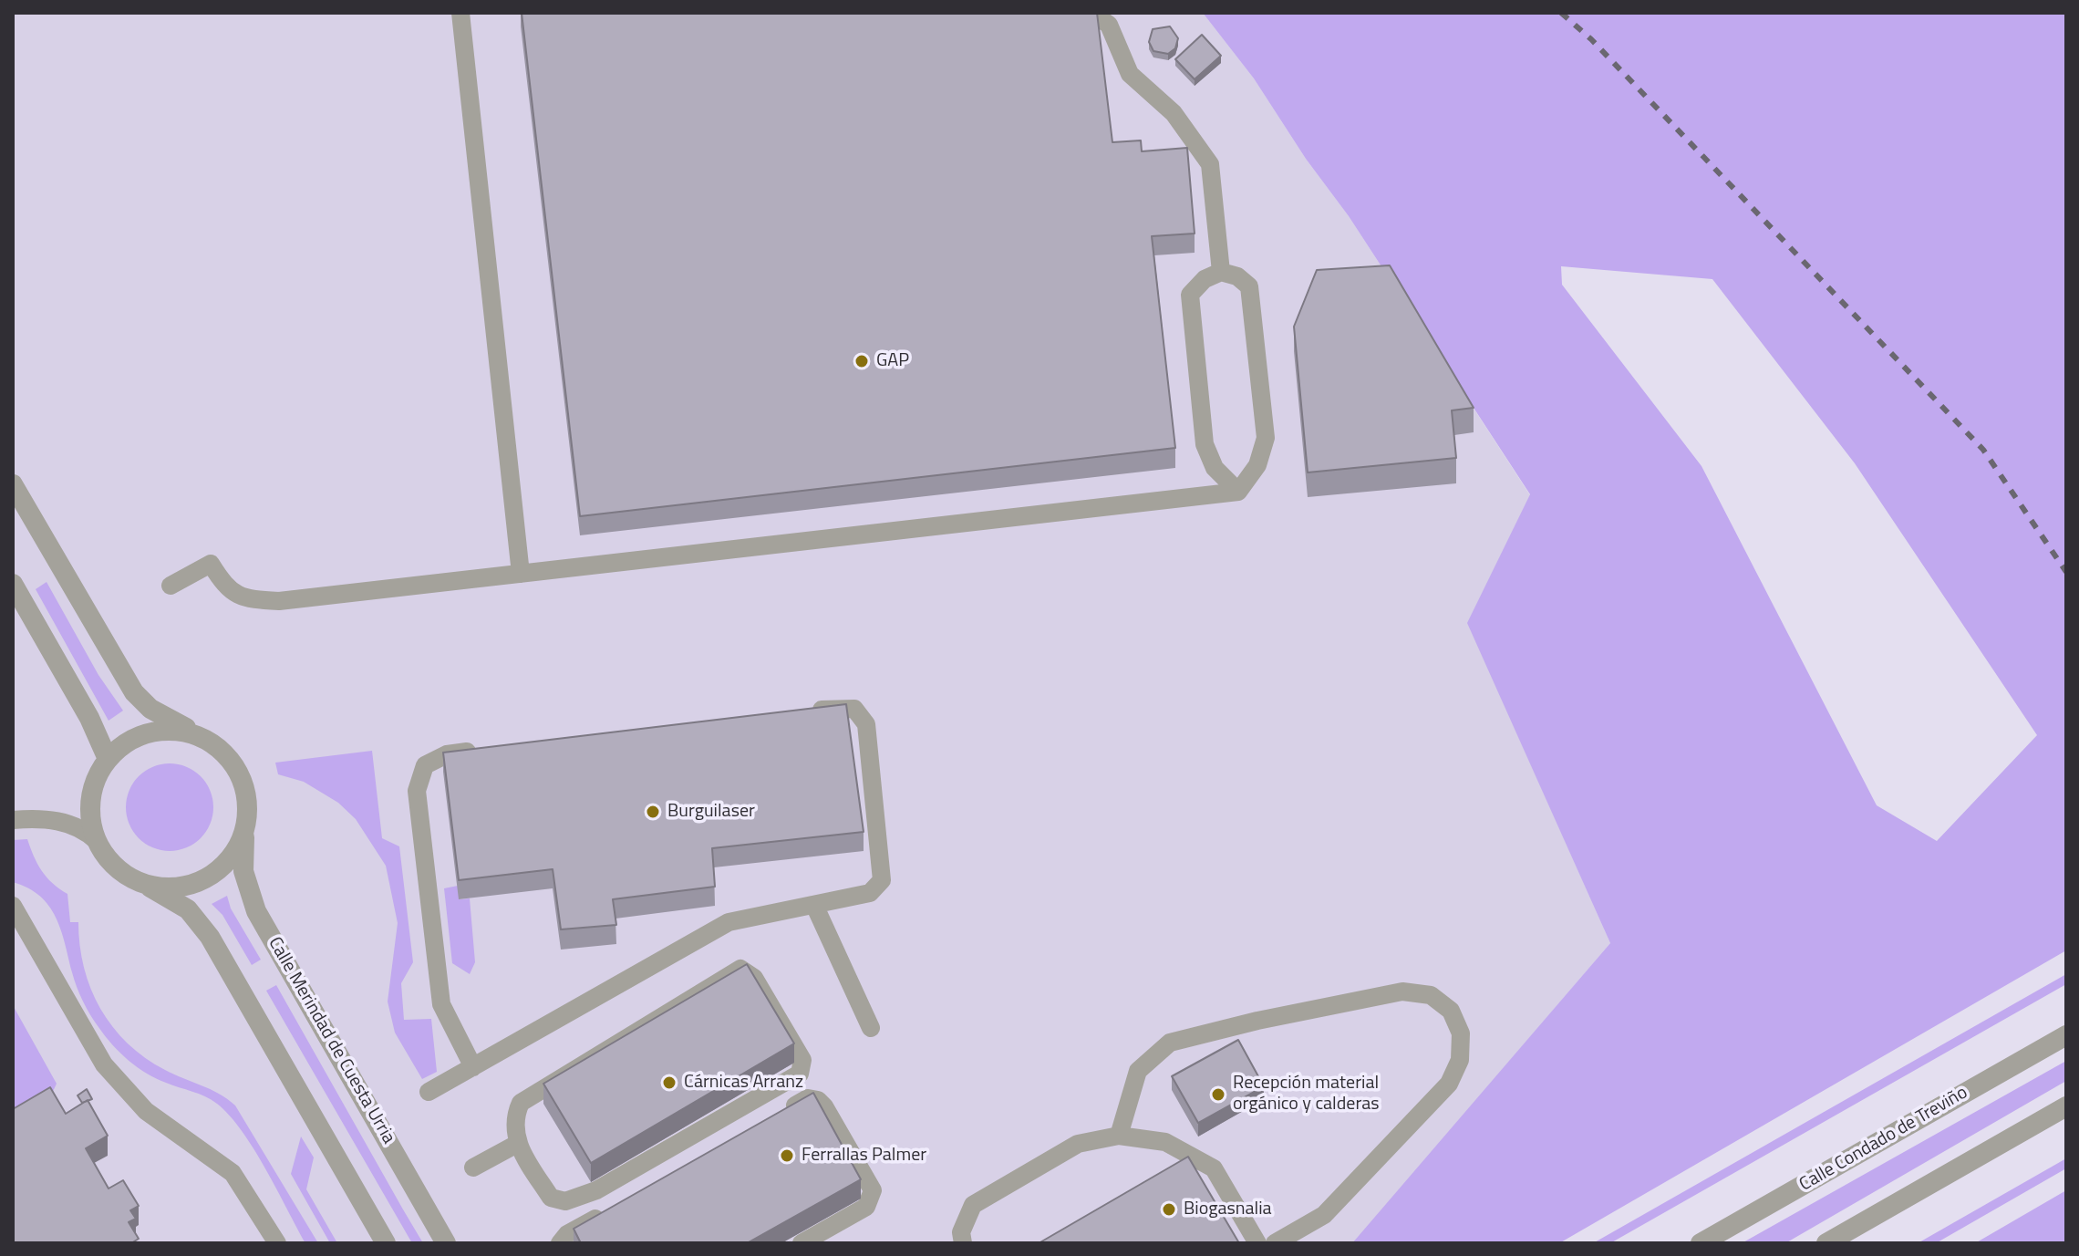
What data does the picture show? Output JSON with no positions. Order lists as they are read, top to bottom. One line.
{"streets":{"street":["Calle Merindad de Cuesta Urria","Calle Condado de Treviño"]},"places":["GAP","Burguilaser","Cárnicas Arranz","Recepción material orgánico y calderas","Ferrallas Palmer","Biogasnalia"]}
